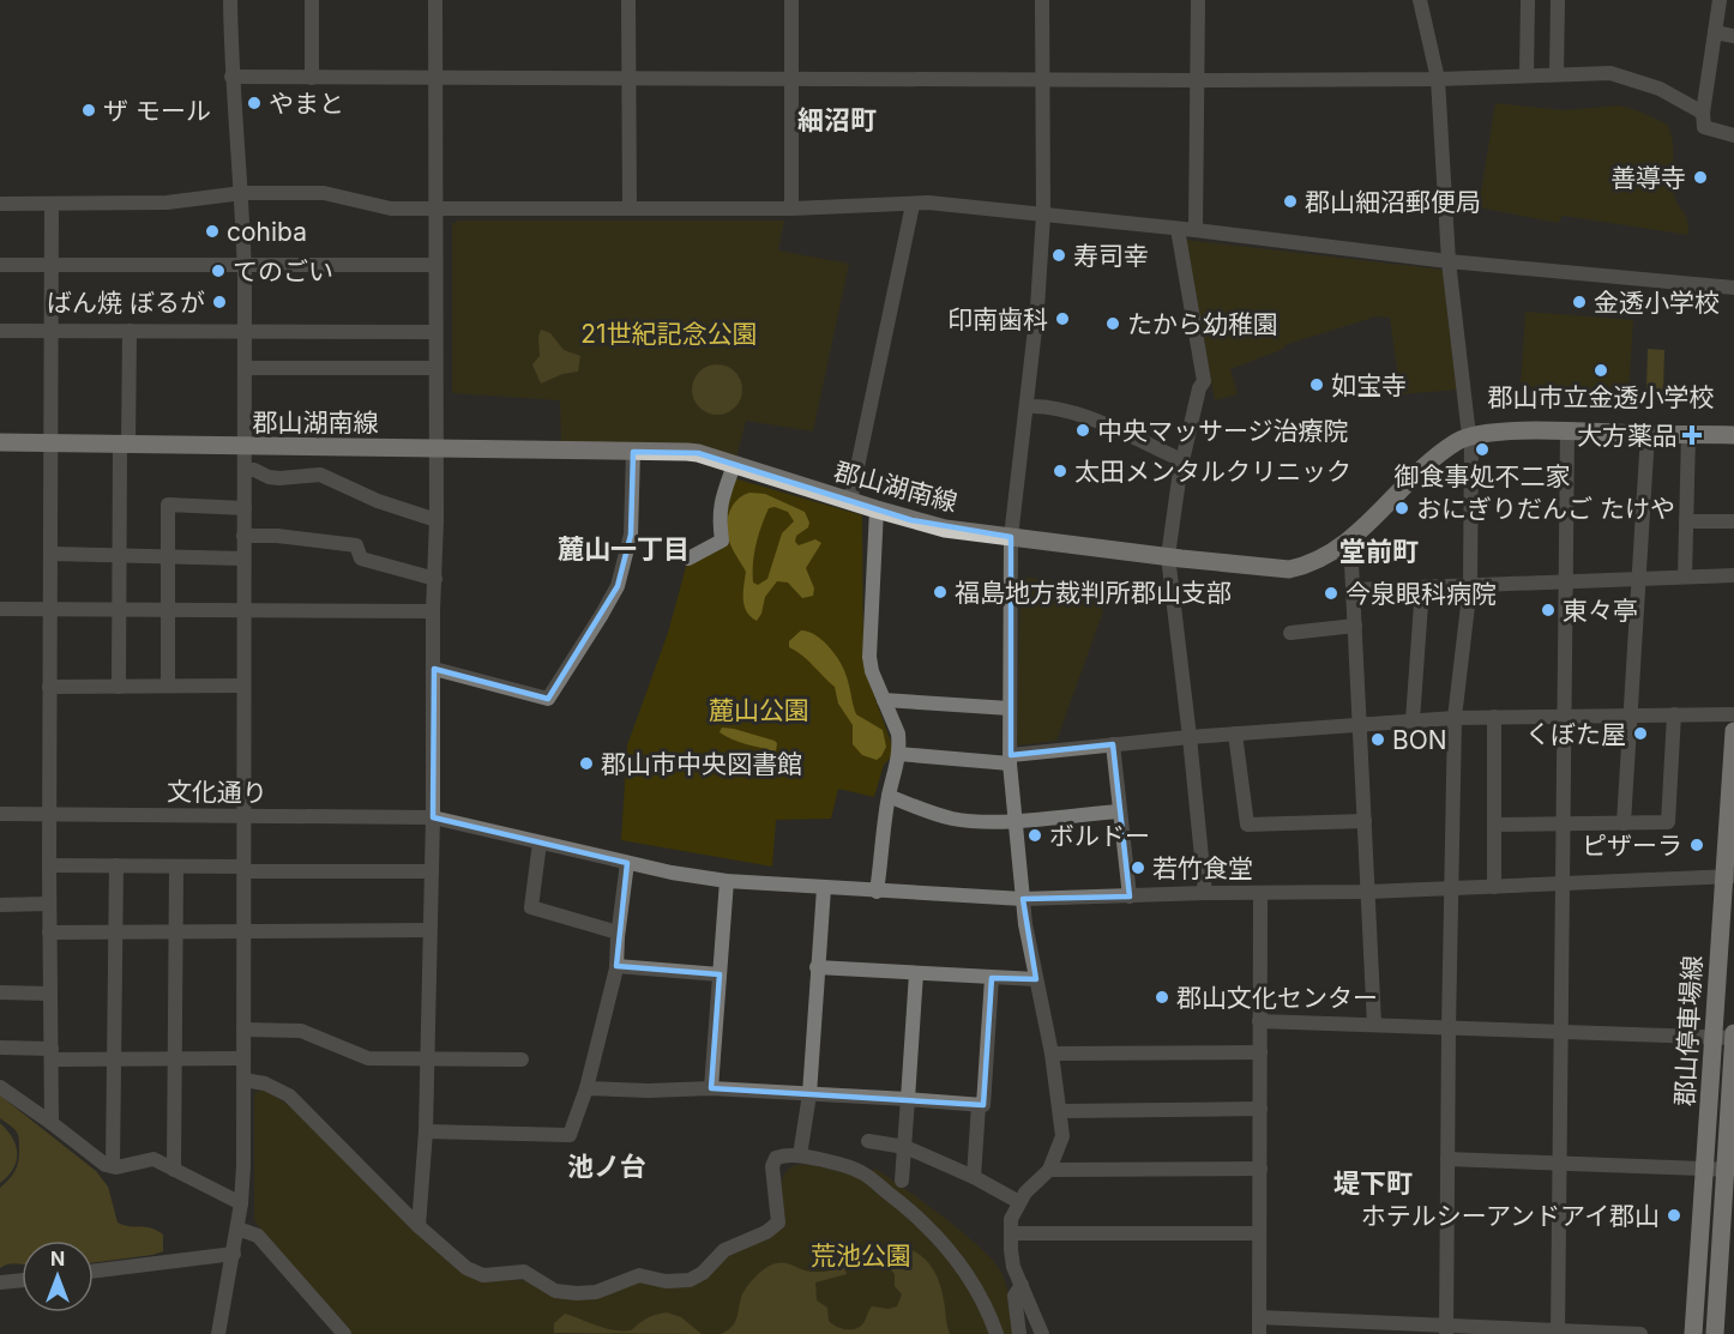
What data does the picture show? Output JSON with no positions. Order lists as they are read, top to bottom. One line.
{"streets":{"main road":["郡山湖南線","郡山停車場線"],"street":["文化通り"]},"crossings":[["文化通り","郡山停車場線"]],"districts":["細沼町","麓山一丁目","堂前町","池ノ台","堤下町"],"parks":["21世紀記念公園","麓山公園","荒池公園"],"places":{"other":["やまと","ザ モール","善導寺","郡山細沼郵便局","cohiba","寿司幸","てのごい","ばん焼 ぼるが","金透小学校","印南歯科","たから幼稚園","郡山市立金透小学校","如宝寺","中央マッサージ治療院","御食事処不二家","太田メンタルクリニック","おにぎりだんご たけや","福島地方裁判所郡山支部","今泉眼科病院","東々亭","くぼた屋","BON","郡山市中央図書館","ボルドー","ピザーラ","若竹食堂","郡山文化センター","ホテルシーアンドアイ郡山"],"health":["大方薬品"]},"north":"top"}
